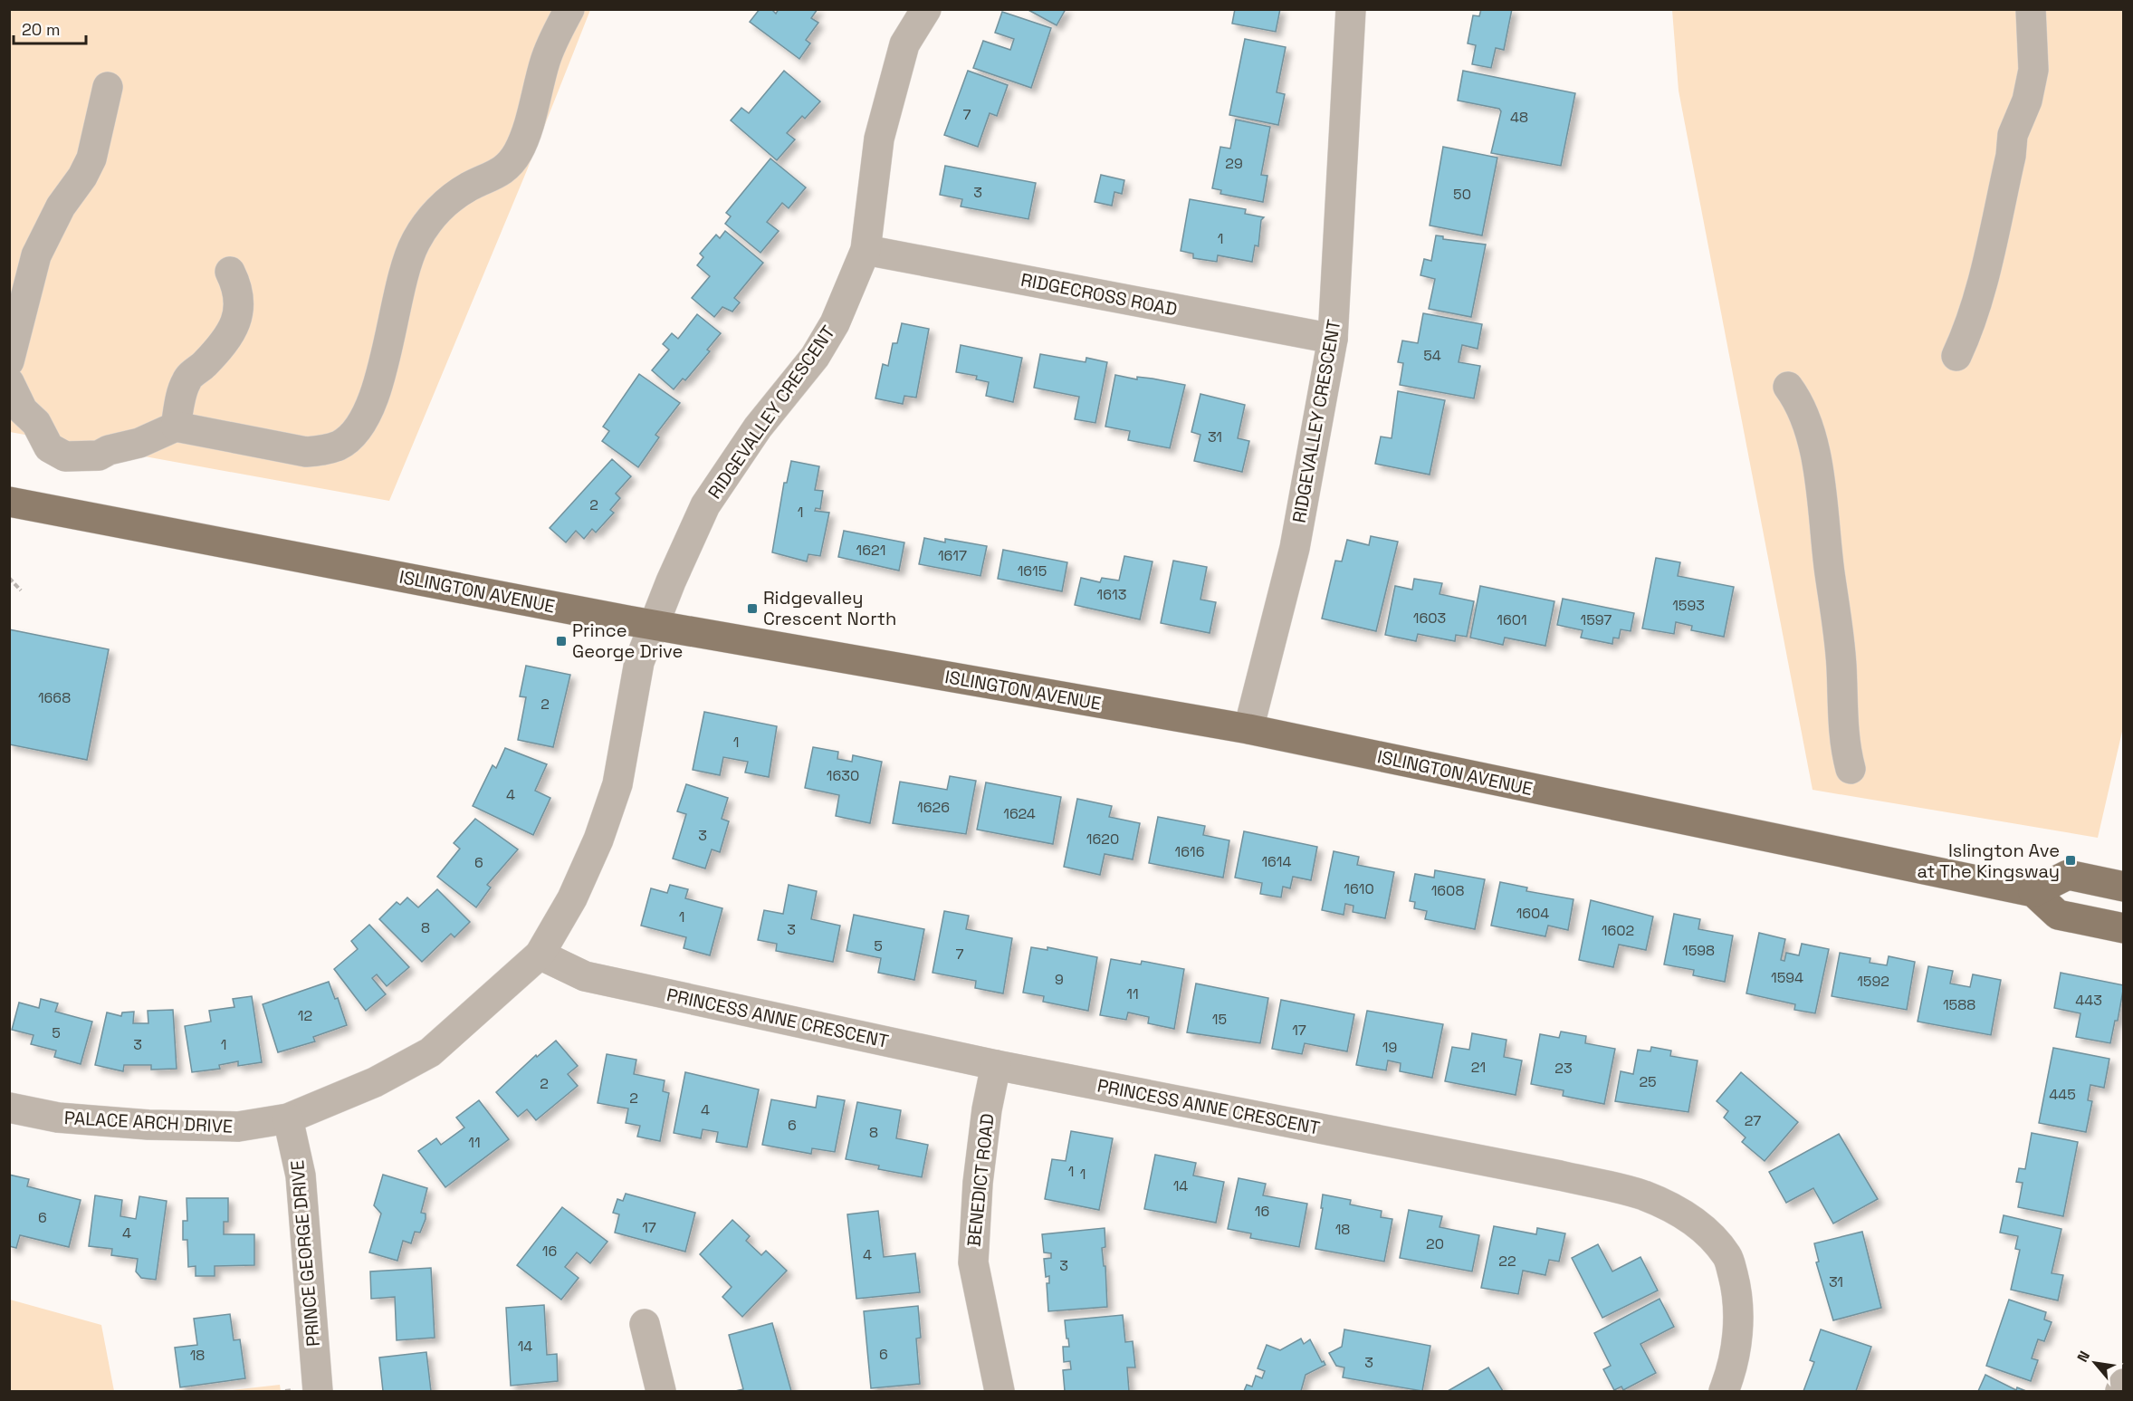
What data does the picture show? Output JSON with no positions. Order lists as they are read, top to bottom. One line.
{"streets":{"main road":["ISLINGTON AVENUE"],"street":["RIDGECROSS ROAD","RIDGEVALLEY CRESCENT","PRINCESS ANNE CRESCENT","PALACE ARCH DRIVE","BENEDICT ROAD","PRINCE GEORGE DRIVE"]},"crossings":[["RIDGECROSS ROAD","RIDGEVALLEY CRESCENT"],["RIDGEVALLEY CRESCENT","ISLINGTON AVENUE"],["PRINCESS ANNE CRESCENT","BENEDICT ROAD"],["PALACE ARCH DRIVE","PRINCE GEORGE DRIVE"]],"places":{"transit":["Ridgevalley Crescent North","Prince George Drive","Islington Ave at The Kingsway"]},"house_numbers":["7","48","29","3","50","1","54","31","2","1","1621","1617","1615","1613","1593","1603","1601","1597","1668","2","1","1630","4","1626","1624","3","1620","1616","1614","6","1610","1608","1604","1","8","3","1602","5","1598","7","1594","9","1592","11","443","1588","12","15","17","5","3","1","19","21","23","25","2","445","2","4","27","6","8","11","1","1","14","16","6","17","18","4","20","16","4","22","3","31","14","6","18","3"],"scale_bar":"20 m","north":"top left"}
